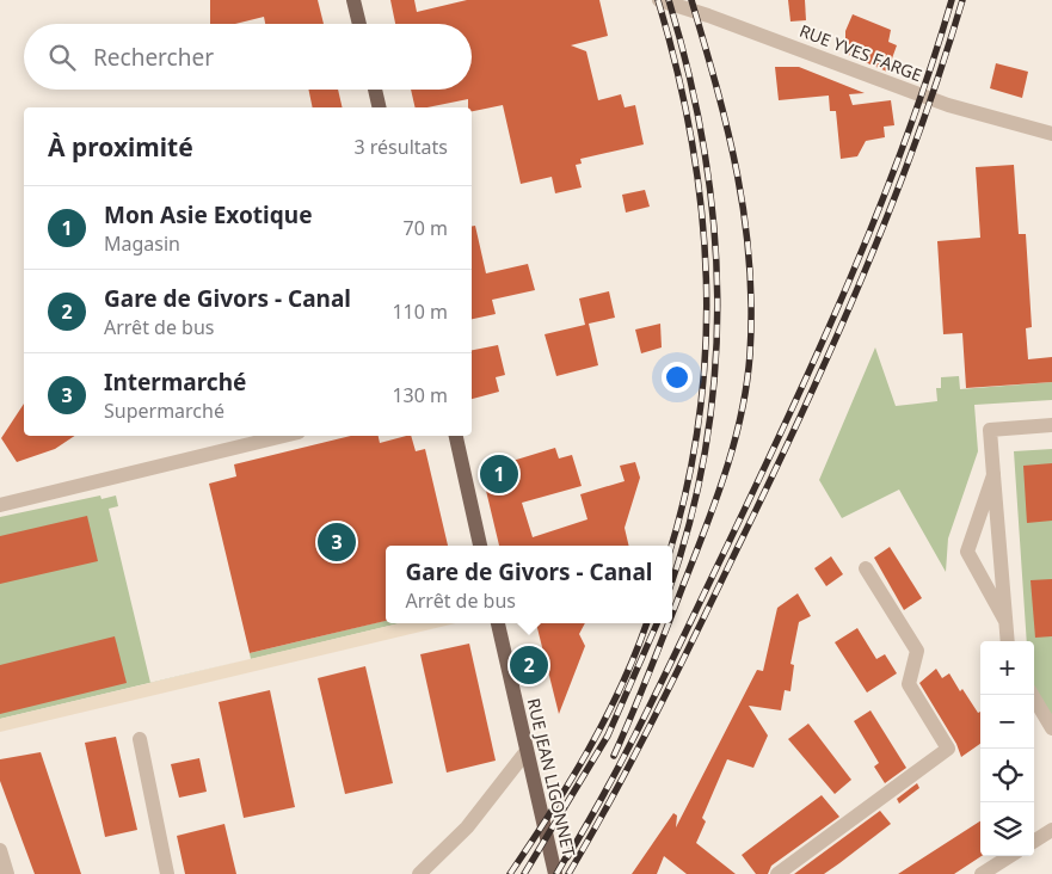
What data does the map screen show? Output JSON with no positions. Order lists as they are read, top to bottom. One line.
{"streets":{"main road":["RUE JEAN LIGONNET"],"street":["RUE YVES FARGE"]},"page":{"search":"Rechercher","heading":["À proximité","3 résultats"],"list":[{"mark":"1","name":"Mon Asie Exotique","note":"Magasin","value":"70 m"},{"mark":"2","name":"Gare de Givors - Canal","note":"Arrêt de bus","value":"110 m"},{"mark":"3","name":"Intermarché","note":"Supermarché","value":"130 m"}],"pins":["1","3","2"],"popup":["Gare de Givors - Canal","Arrêt de bus"],"map_buttons":["+","−"]}}
